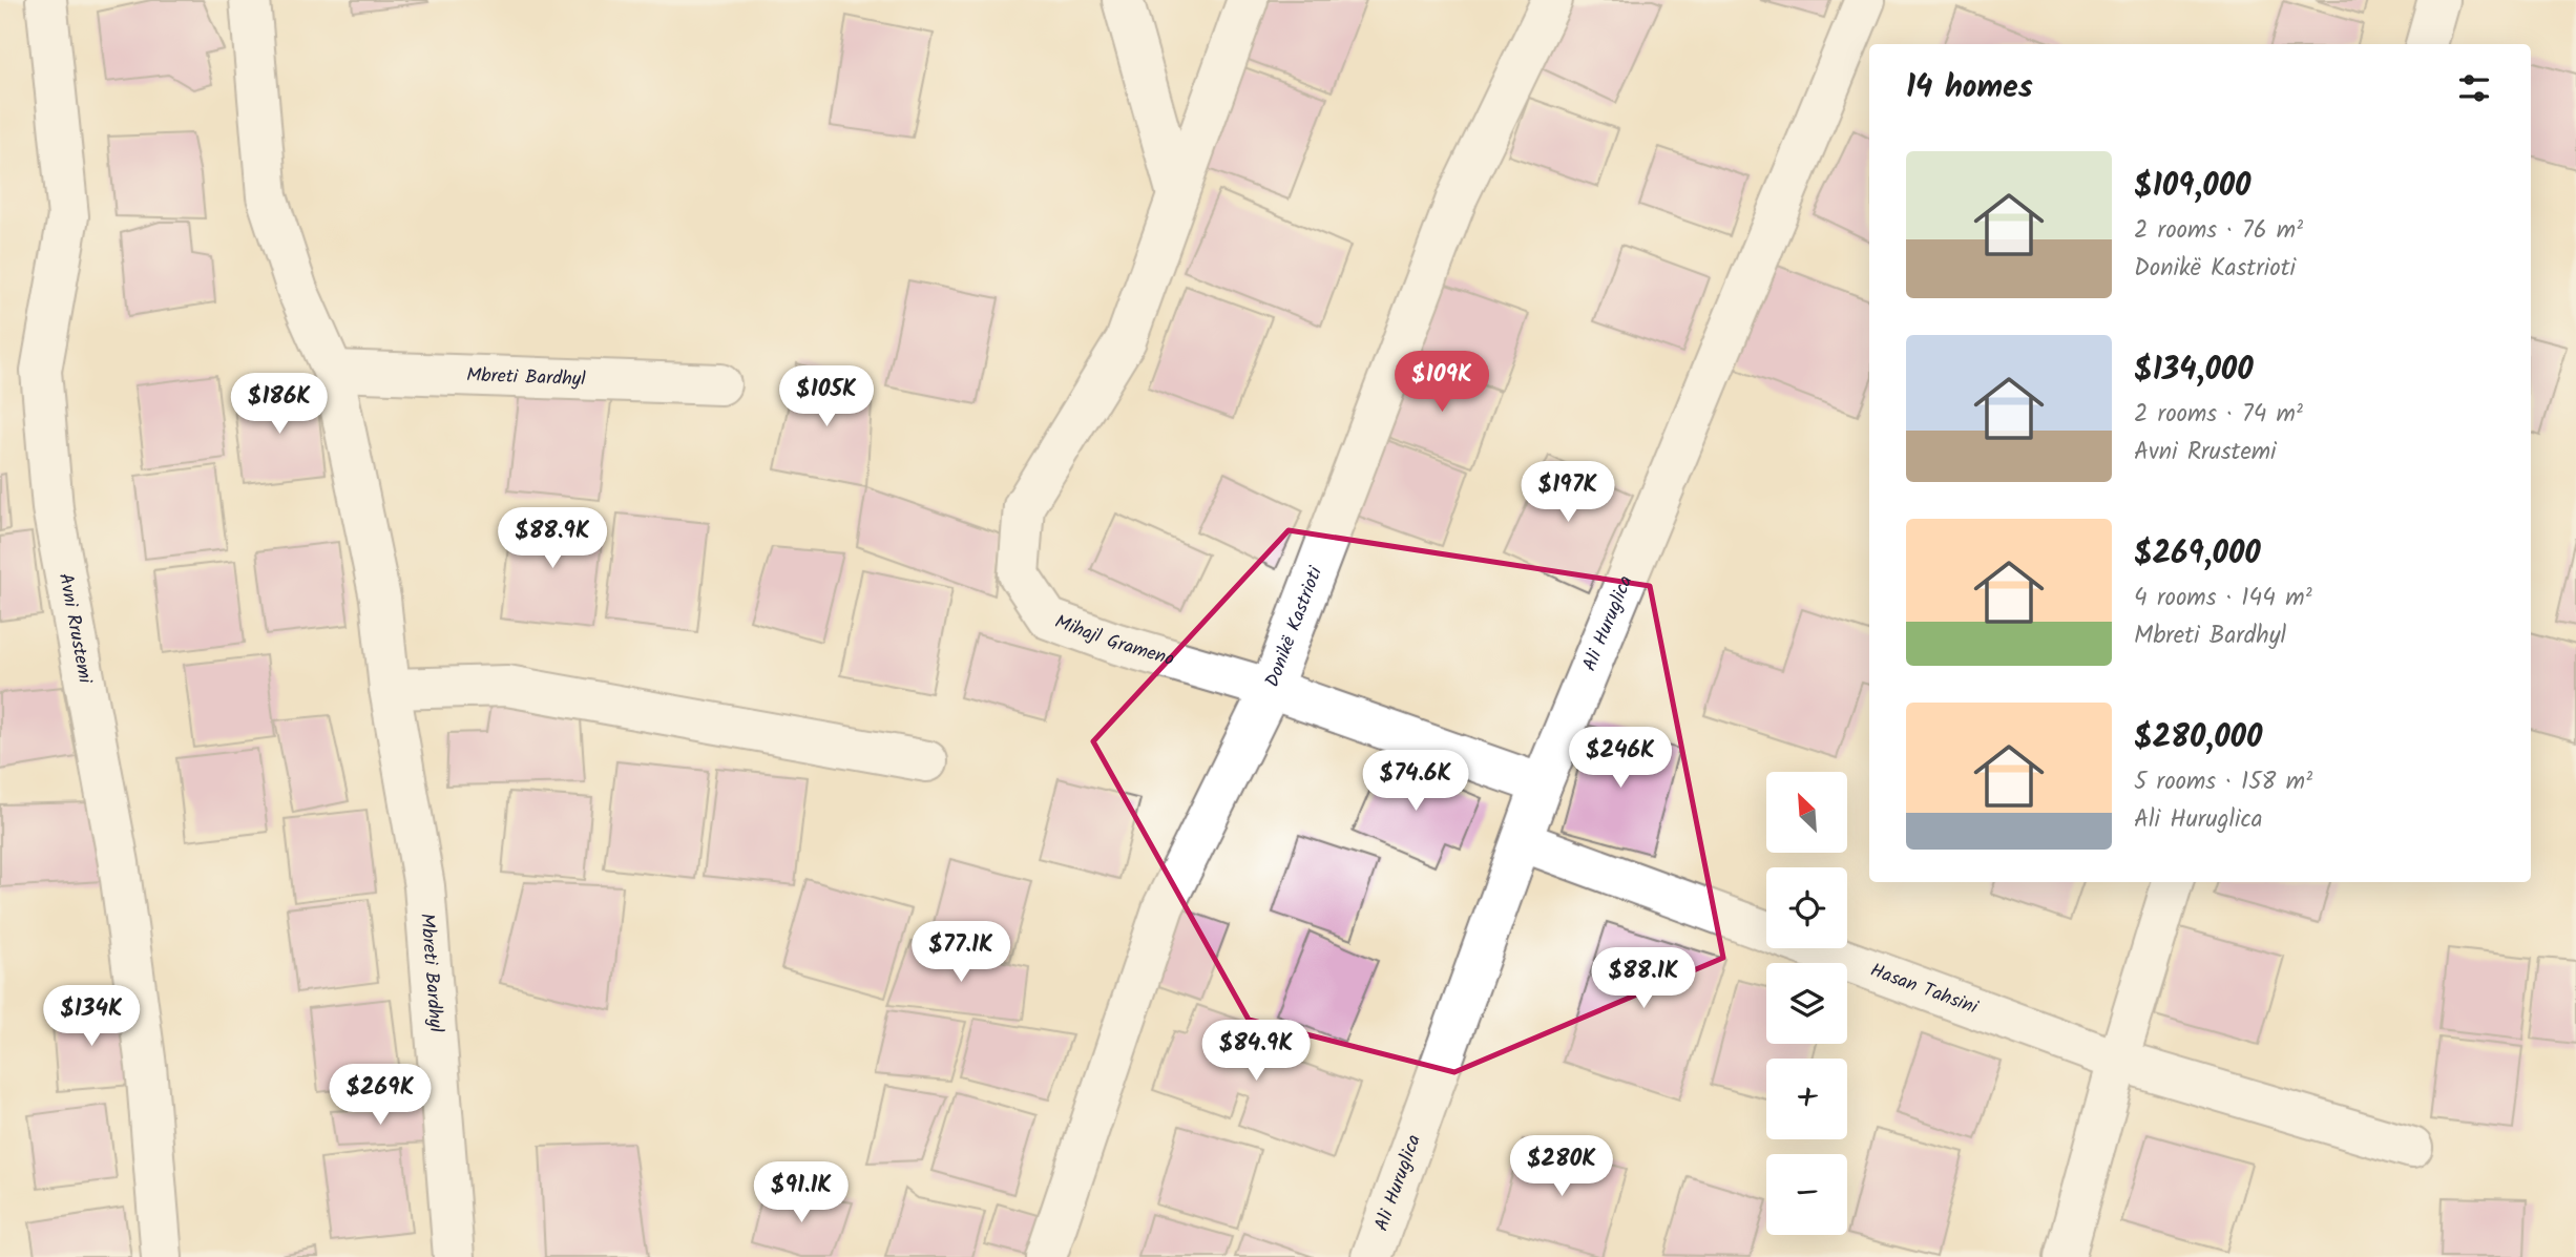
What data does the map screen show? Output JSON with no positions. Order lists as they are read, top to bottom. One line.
{"streets":{"street":["Mbreti Bardhyl","Ali Huruglica","Donikë Kastrioti","Avni Rrustemi","Mihajl Grameno","Hasan Tahsini"]},"crossings":[["Ali Huruglica","Mihajl Grameno"],["Ali Huruglica","Hasan Tahsini"],["Donikë Kastrioti","Mihajl Grameno"]],"north":"top left","page":{"heading":"14 homes","list":[{"name":"$109,000","note":"2 rooms · 76 m² · Donikë Kastrioti"},{"name":"$134,000","note":"2 rooms · 74 m² · Avni Rrustemi"},{"name":"$269,000","note":"4 rooms · 144 m² · Mbreti Bardhyl"},{"name":"$280,000","note":"5 rooms · 158 m² · Ali Huruglica"}],"price":["$109K","$105K","$186K","$197K","$88.9K","$246K","$74.6K","$77.1K","$88.1K","$134K","$84.9K","$269K","$280K","$91.1K"],"map_buttons":["+","−"]}}
